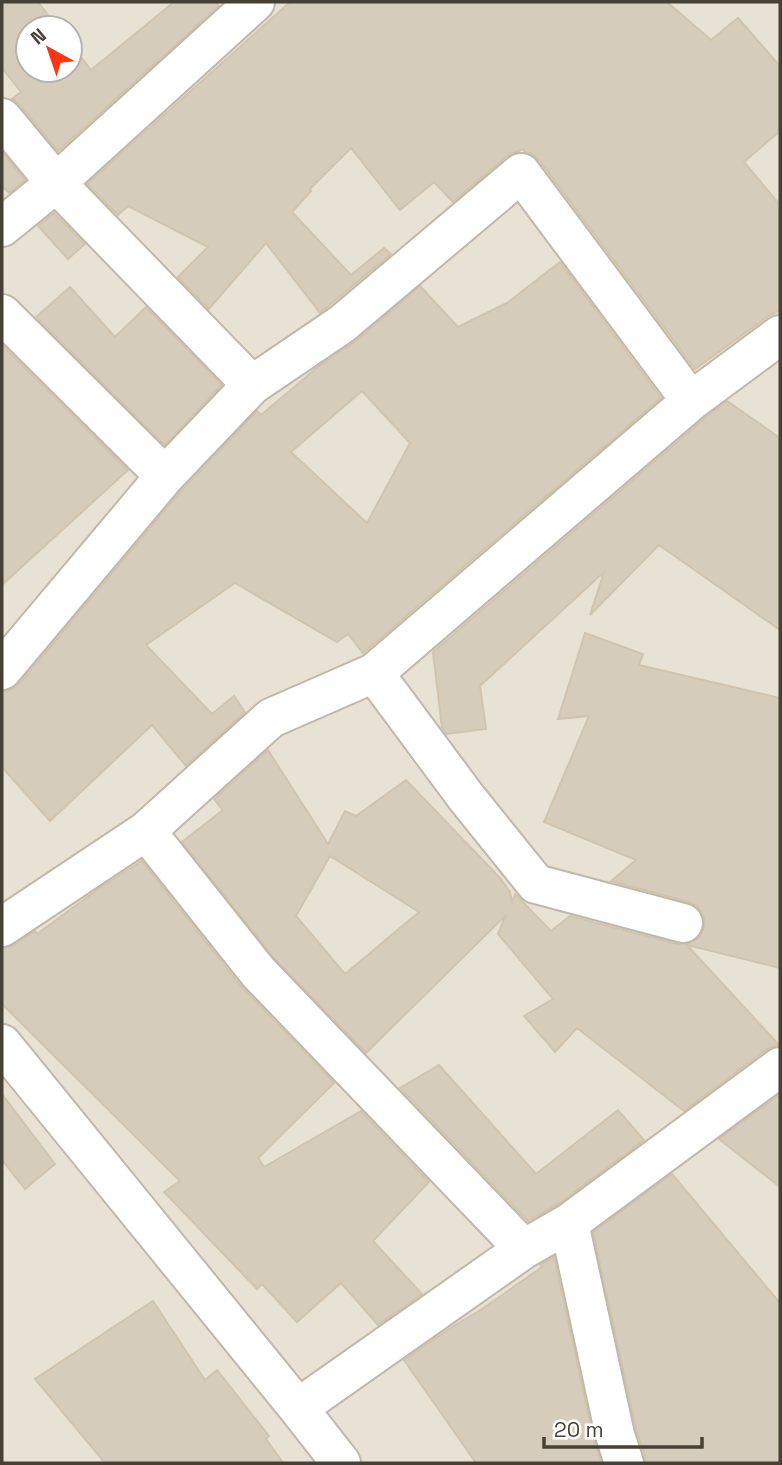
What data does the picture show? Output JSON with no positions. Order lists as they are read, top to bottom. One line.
{"scale_bar":"20 m","north":"top left"}
